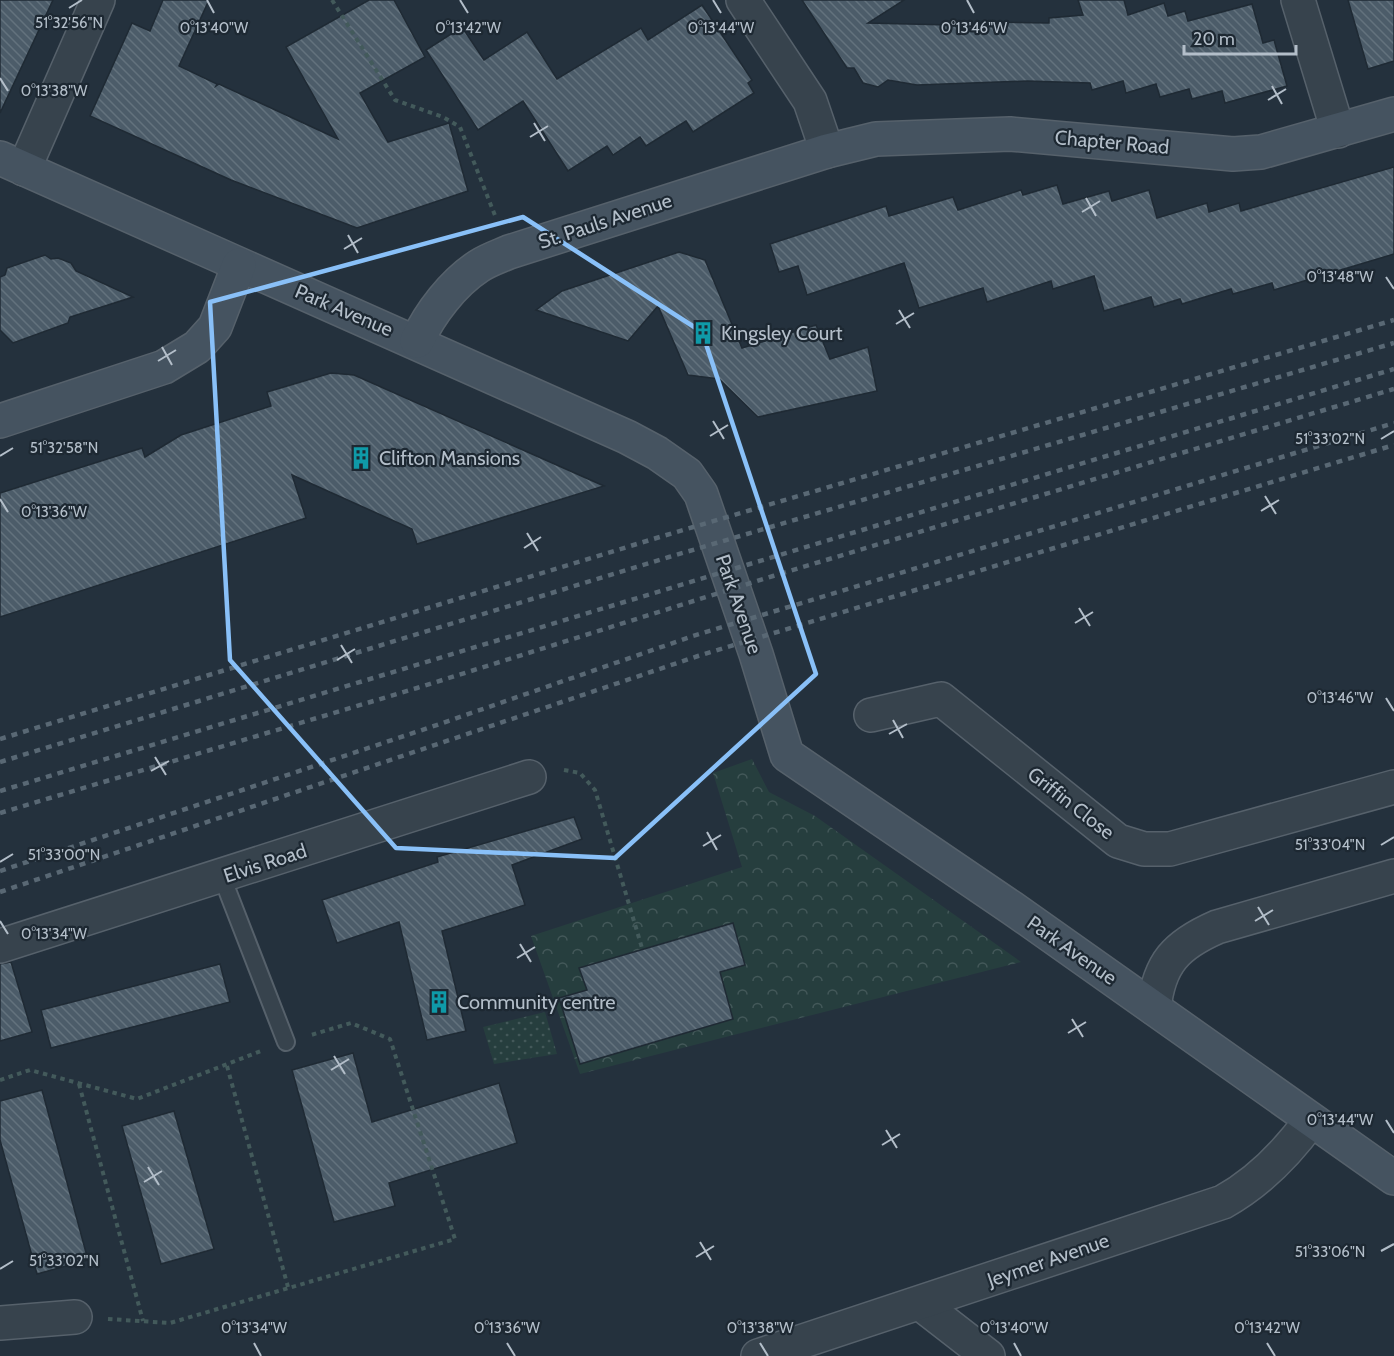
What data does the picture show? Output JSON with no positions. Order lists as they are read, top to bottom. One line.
{"streets":{"street":["Chapter Road","St. Pauls Avenue","Park Avenue","Griffin Close","Elvis Road","Jeymer Avenue"]},"crossings":[["Chapter Road","St. Pauls Avenue"],["St. Pauls Avenue","Park Avenue"],["Park Avenue","Jeymer Avenue"]],"places":{"building":["Kingsley Court","Clifton Mansions","Community centre"]},"scale_bar":"20 m","coordinates":["51°32'56\"N","0°13'40\"W","0°13'42\"W","0°13'44\"W","0°13'46\"W","0°13'38\"W","0°13'48\"W","51°33'02\"N","51°32'58\"N","0°13'36\"W","51°33'04\"N","51°33'00\"N","0°13'34\"W","51°33'06\"N"]}
